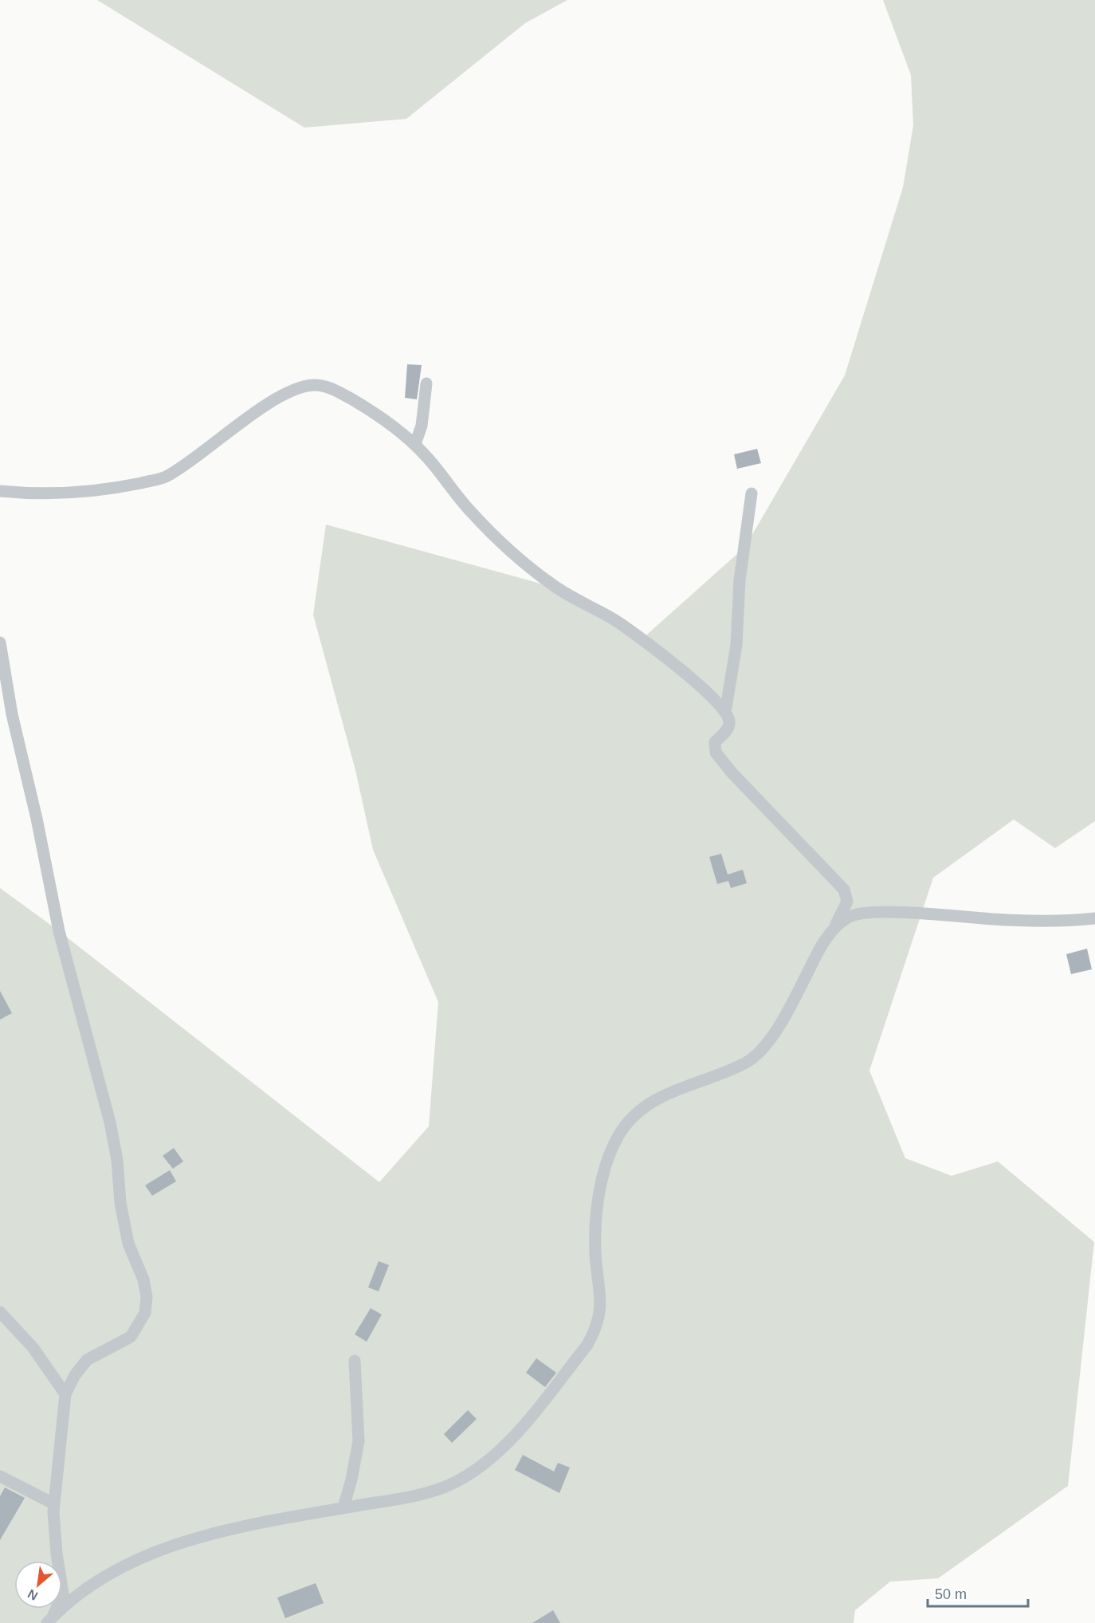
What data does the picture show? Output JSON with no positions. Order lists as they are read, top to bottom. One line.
{"scale_bar":"50 m","north":"bottom left"}
